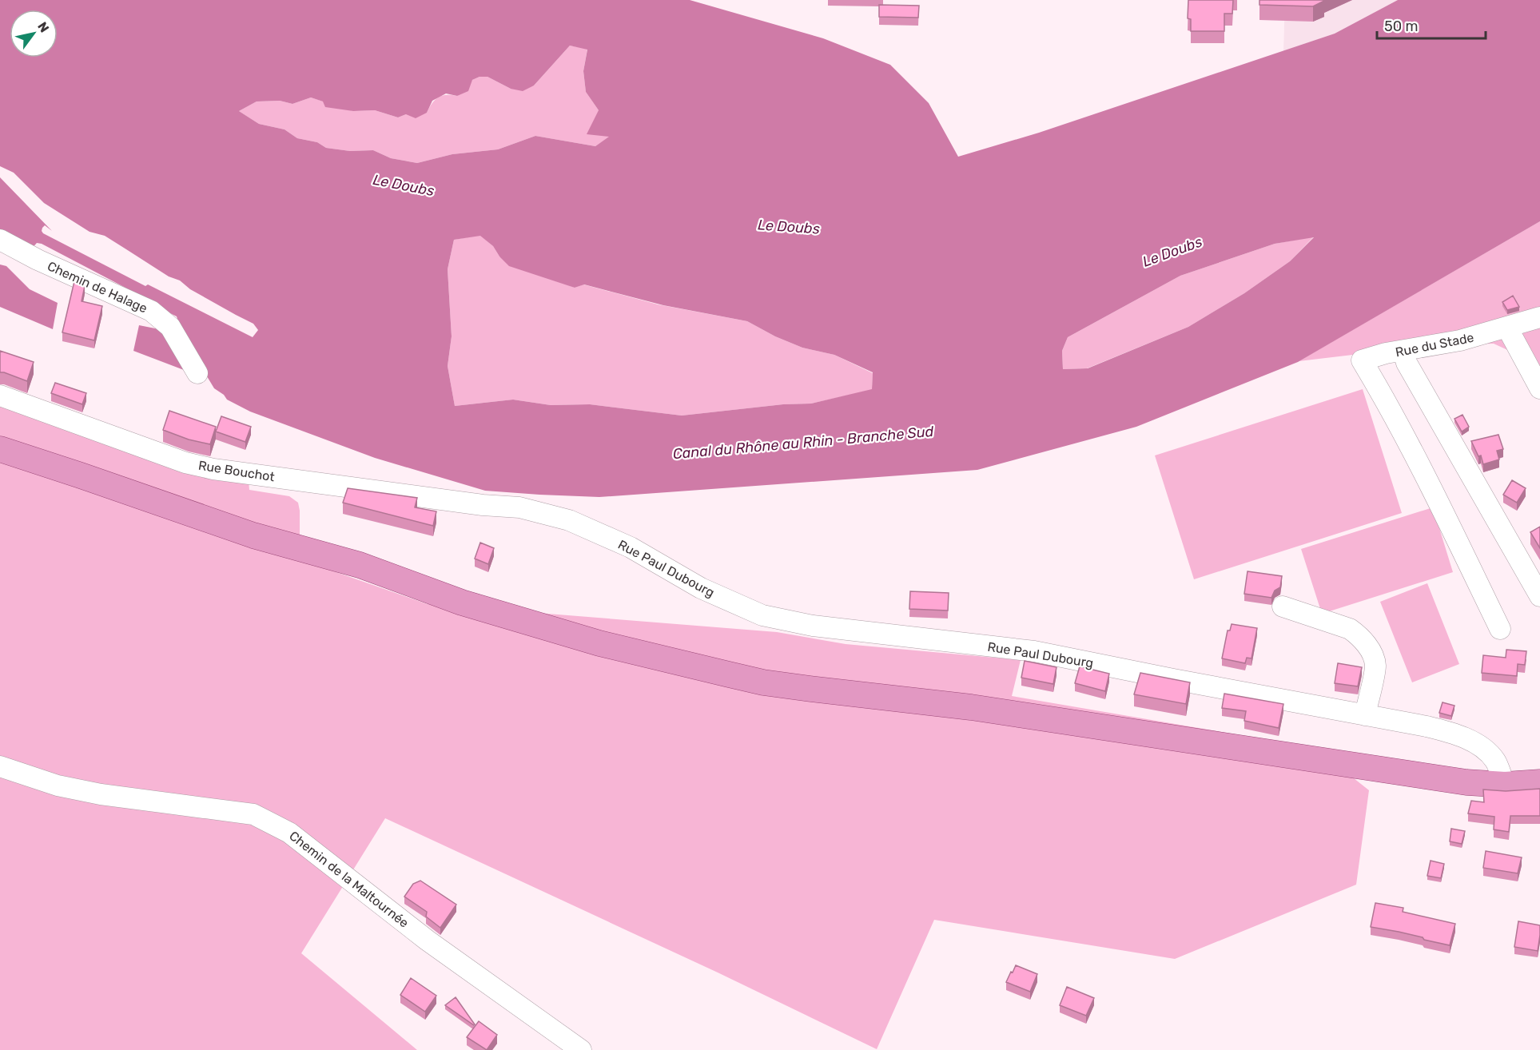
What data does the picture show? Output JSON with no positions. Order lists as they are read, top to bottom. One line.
{"streets":{"street":["Chemin de Halage","Rue du Stade","Rue Bouchot","Rue Paul Dubourg","Chemin de la Maltournée"]},"crossings":[["Rue Bouchot","Rue Paul Dubourg"]],"water":["Le Doubs","Canal du Rhône au Rhin - Branche Sud"],"scale_bar":"50 m","north":"top right"}
